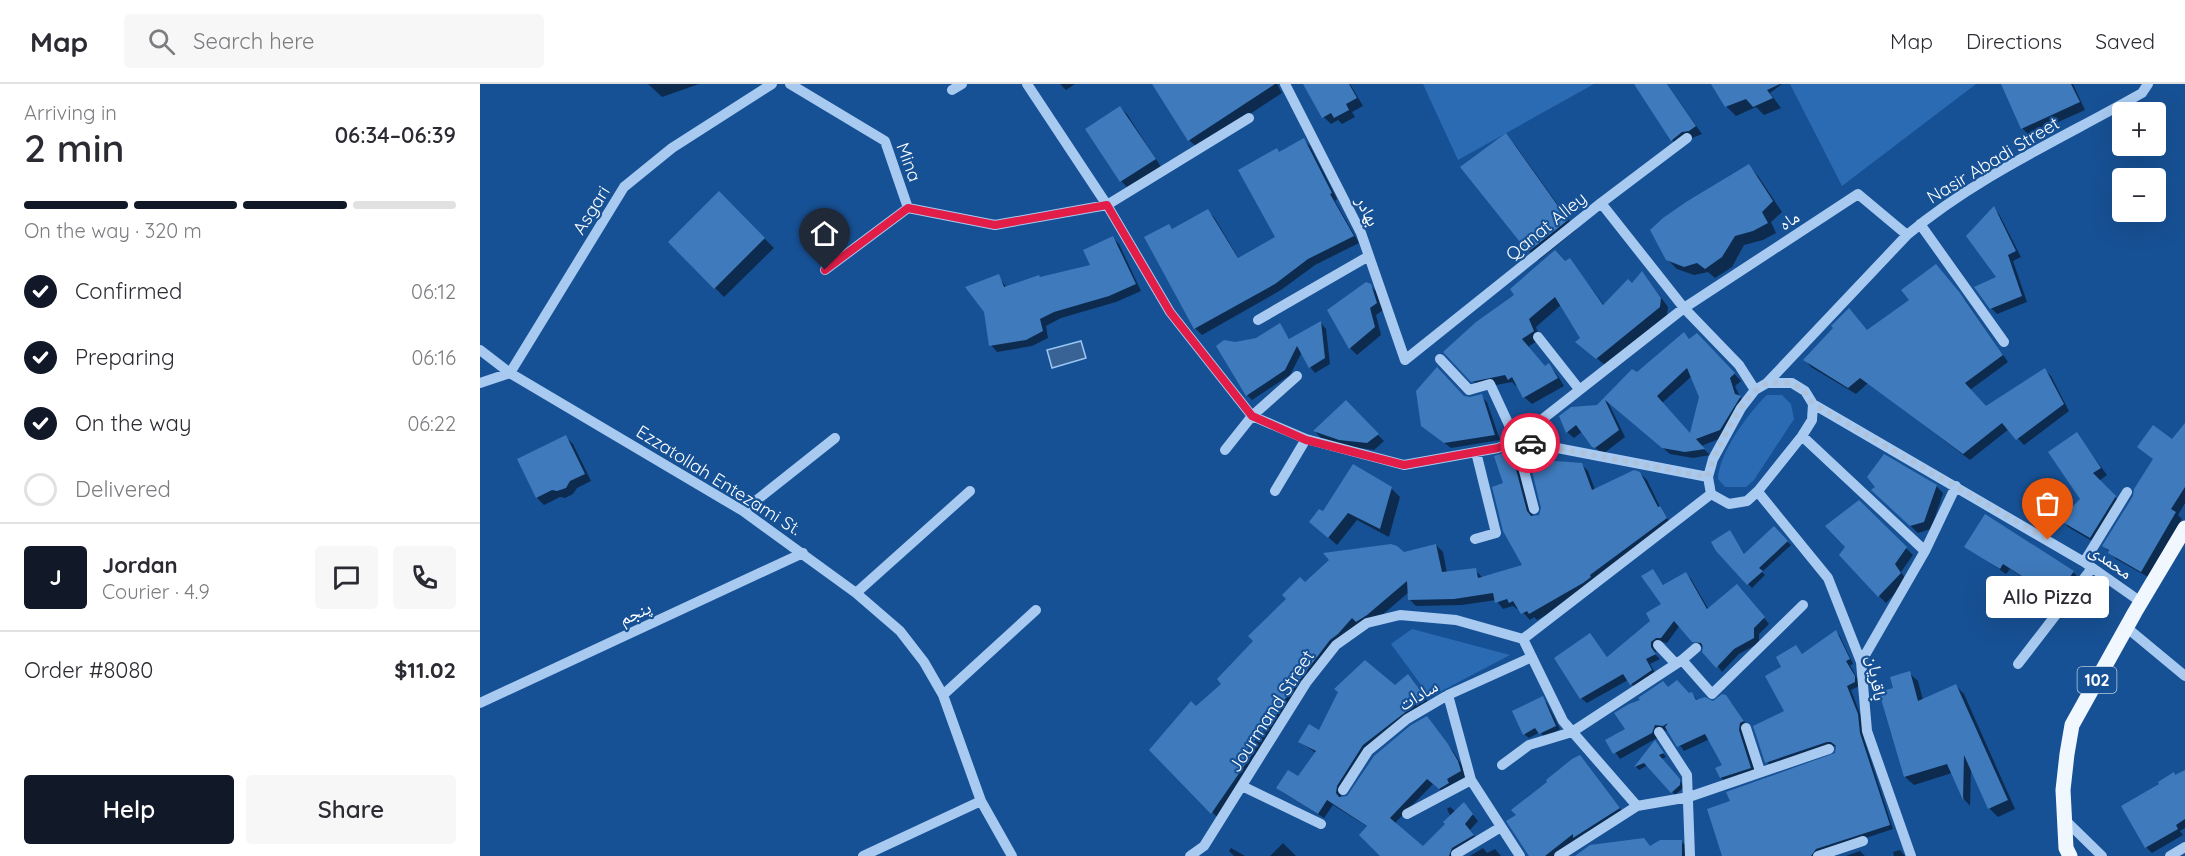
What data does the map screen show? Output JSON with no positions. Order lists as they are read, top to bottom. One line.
{"streets":{"main road":["102"],"street":["Nasir Abadi Street","Mina","Asgari","بهادر","ماه","Qanat Alley","Ezzatollah Entezami St.","محمدی","پنجم","باقریان","سادات","Jourmand Street"]},"crossings":[["Nasir Abadi Street","ماه"],["Nasir Abadi Street","Qanat Alley"],["Nasir Abadi Street","محمدی"],["Asgari","Ezzatollah Entezami St."],["بهادر","Qanat Alley"],["ماه","Qanat Alley"],["Ezzatollah Entezami St.","پنجم"],["محمدی","102"]],"places":["Allo Pizza"],"page":{"header":"Map","search":"Search here","nav":["Map","Directions","Saved"],"heading":["2 min","Arriving in","06:34–06:39"],"panel":["Jordan","Courier · 4.9","Order #8080","$11.02"],"map_buttons":["+","−"],"bar":"On the way · 320 m","list":[["Confirmed","06:12"],["Preparing","06:16"],["On the way","06:22"],"Delivered"],"round":"J","bubble":"Allo Pizza","buttons":["Help","Share"]}}
